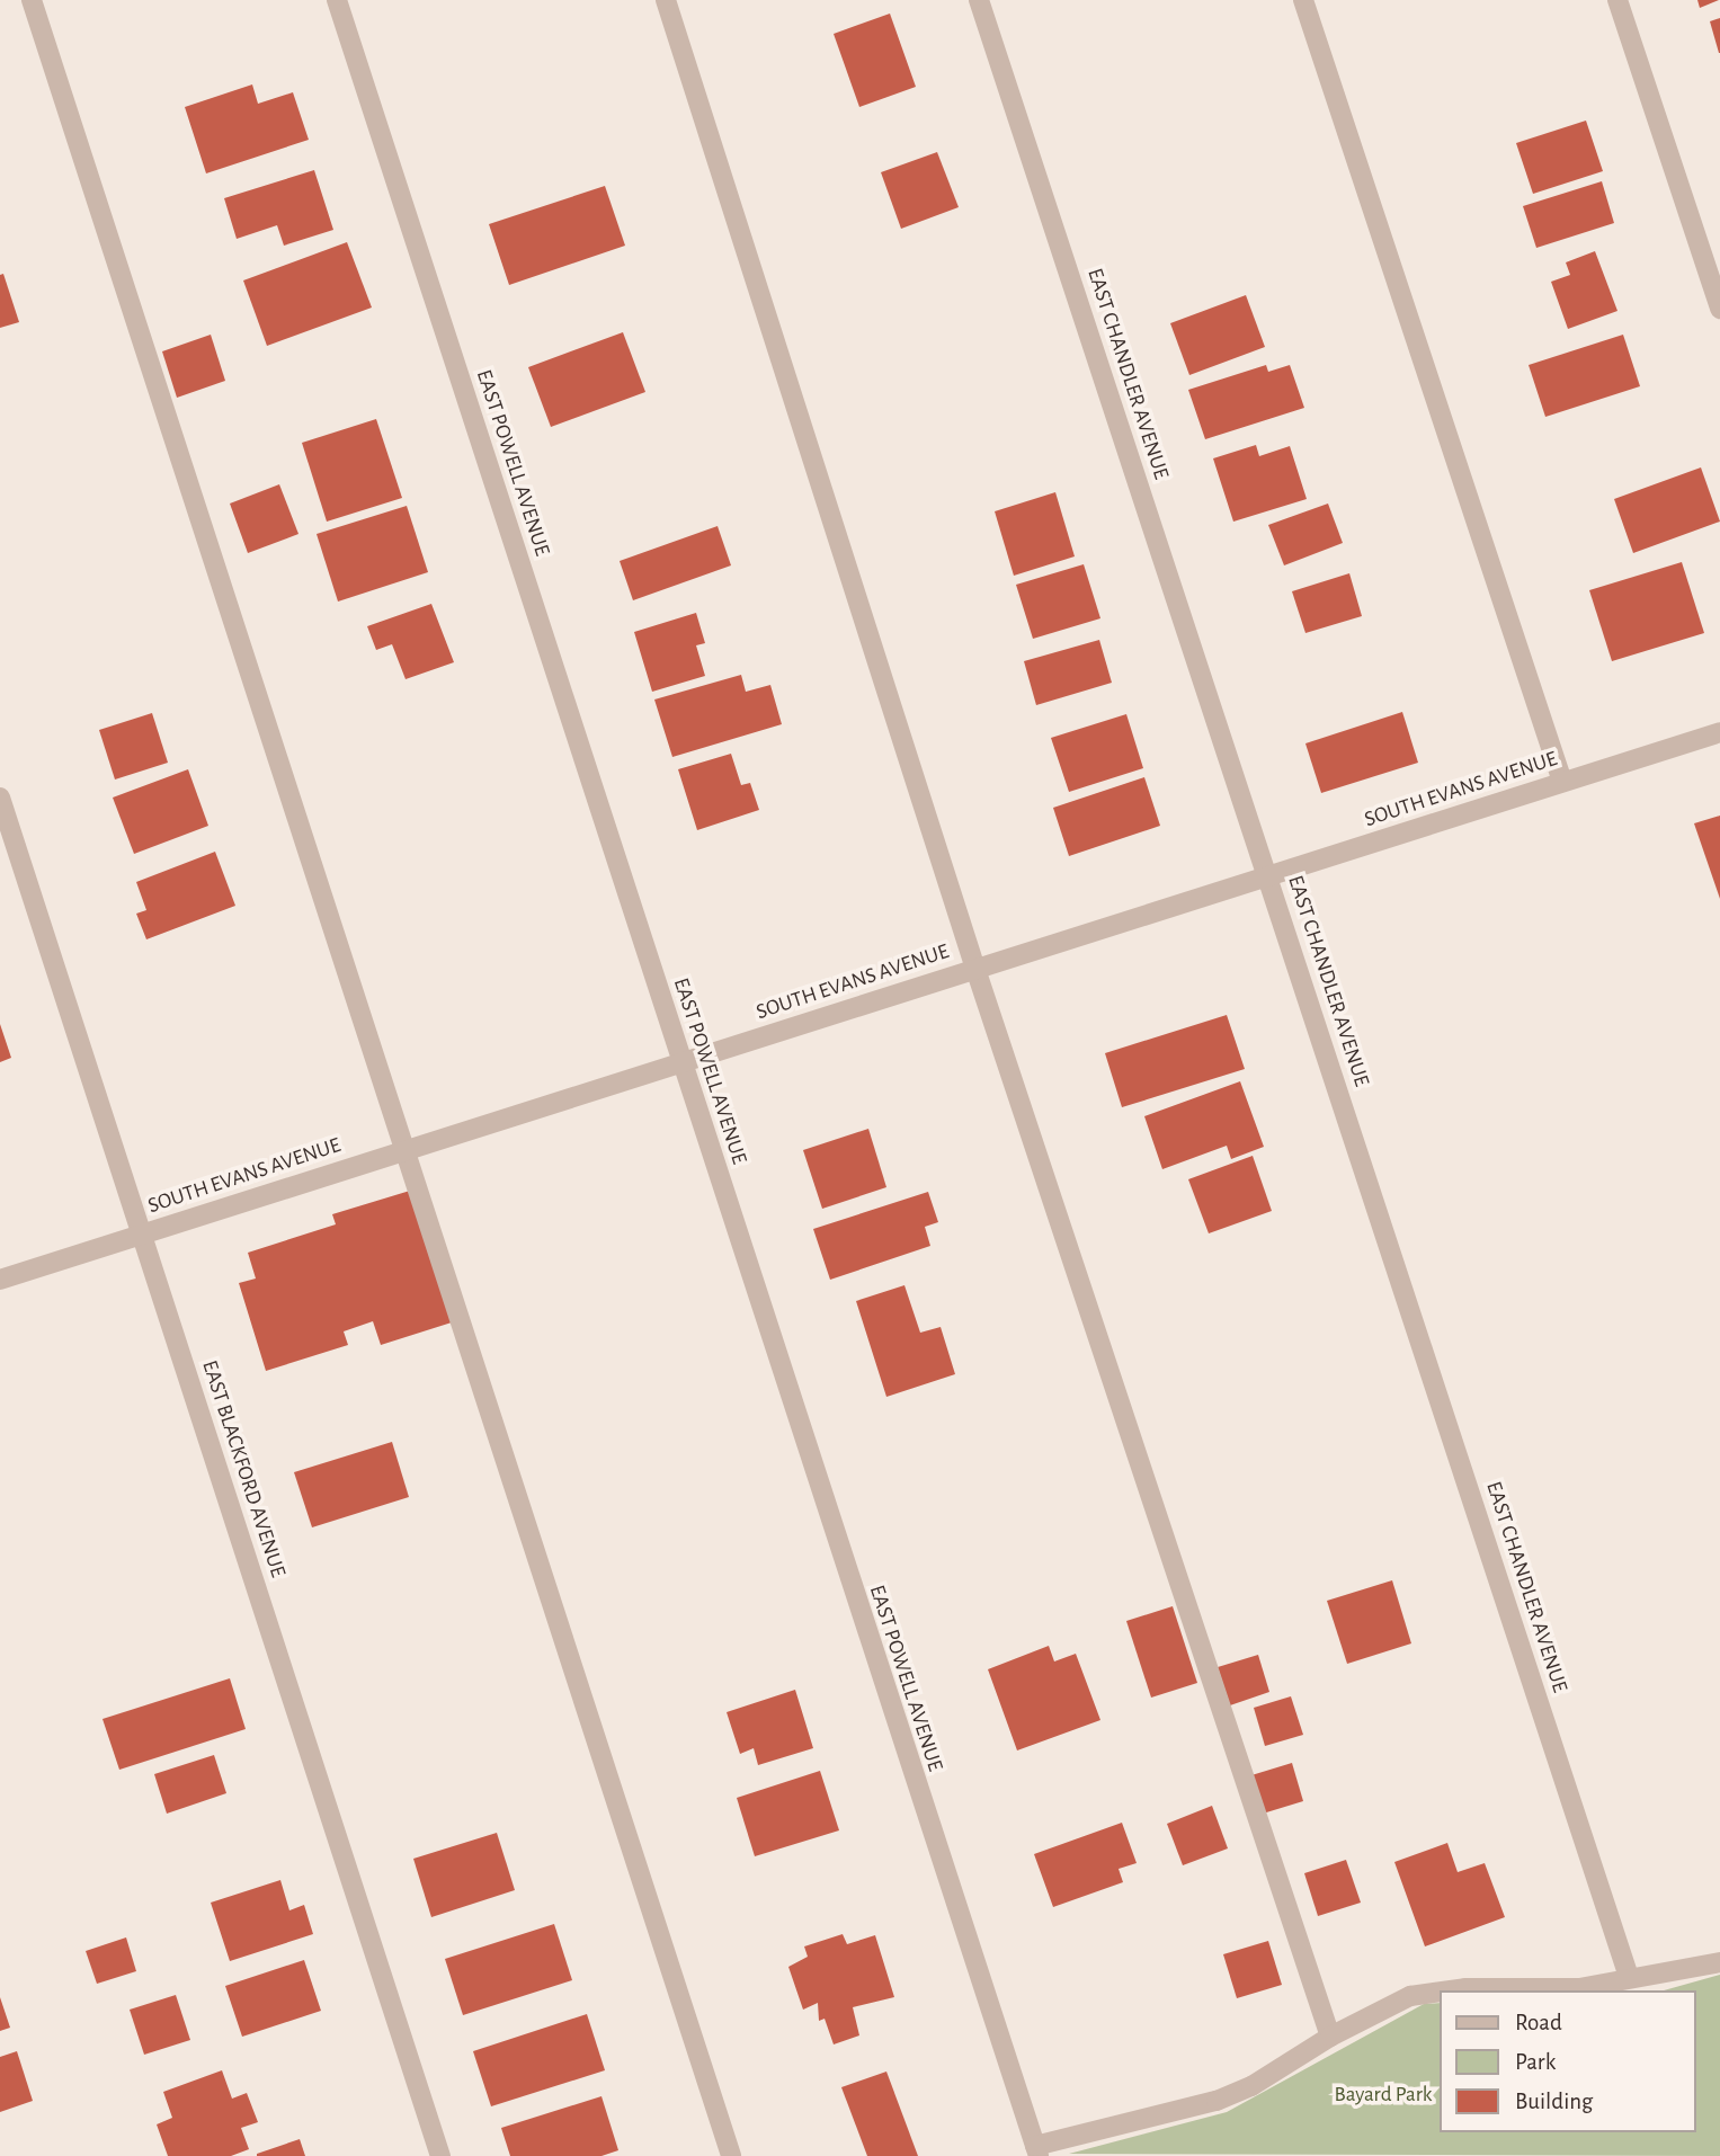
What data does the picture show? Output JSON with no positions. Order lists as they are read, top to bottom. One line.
{"streets":{"street":["EAST CHANDLER AVENUE","EAST POWELL AVENUE","SOUTH EVANS AVENUE","EAST BLACKFORD AVENUE"]},"crossings":[["EAST CHANDLER AVENUE","SOUTH EVANS AVENUE"],["EAST POWELL AVENUE","SOUTH EVANS AVENUE"],["SOUTH EVANS AVENUE","EAST BLACKFORD AVENUE"]],"parks":["Bayard Park"],"legend":["Road","Park","Building"]}
